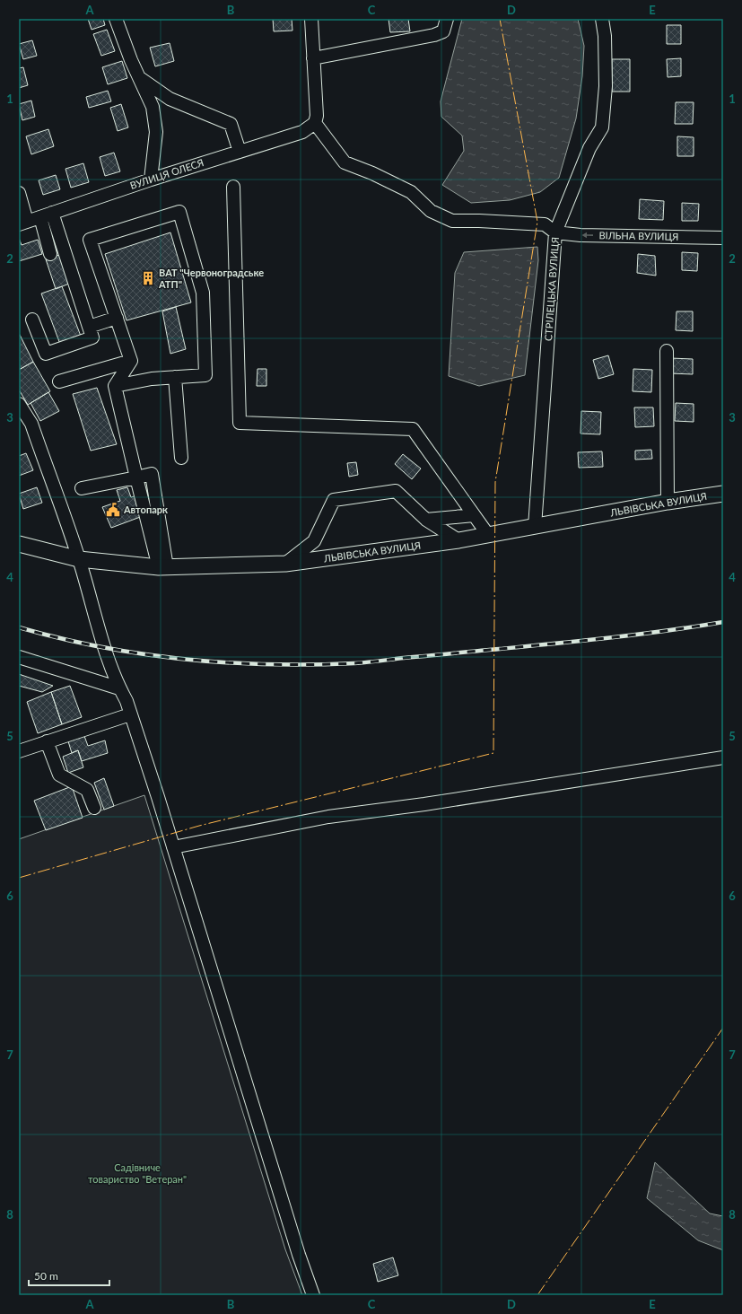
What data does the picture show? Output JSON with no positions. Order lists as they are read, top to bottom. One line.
{"streets":{"main road":["ЛЬВІВСЬКА ВУЛИЦЯ"],"street":["ВУЛИЦЯ ОЛЕСЯ","ВІЛЬНА ВУЛИЦЯ","СТРІЛЕЦЬКА ВУЛИЦЯ"]},"crossings":[["ВІЛЬНА ВУЛИЦЯ","СТРІЛЕЦЬКА ВУЛИЦЯ"],["СТРІЛЕЦЬКА ВУЛИЦЯ","ЛЬВІВСЬКА ВУЛИЦЯ"]],"one_way":["ВІЛЬНА ВУЛИЦЯ"],"parks":["Садівниче товариство \"Ветеран\""],"places":{"building":["ВАТ \"Червоноградське АТП\""],"public building":["Автопарк"]},"scale_bar":"50 m","grid":{"columns":["A","B","C","D","E"],"rows":["1","2","3","4","5","6","7","8"]}}
